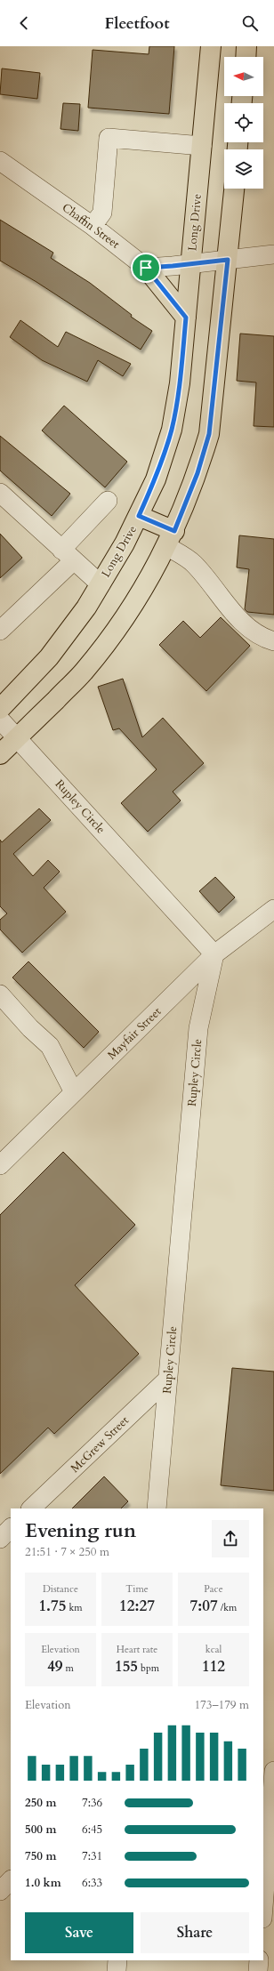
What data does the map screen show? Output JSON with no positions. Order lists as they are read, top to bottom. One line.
{"streets":{"main road":["Long Drive"],"street":["Chaffin Street","Rupley Circle","Mayfair Street","McGrew Street"]},"crossings":[["Rupley Circle","Mayfair Street"],["Rupley Circle","McGrew Street"]],"north":"left","page":{"header":"Fleetfoot","heading":["Evening run","21:51 · 7 × 250 m"],"stats":[["Distance","1.75 km"],["Time","12:27"],["Pace","7:07 /km"],["Elevation","49 m"],["Heart rate","155 bpm"],["kcal","112"]],"chart":["Elevation","173–179 m"],"list":[{"name":"250 m","note":"7:36"},{"name":"500 m","note":"6:45"},{"name":"750 m","note":"7:31"},{"name":"1.0 km","note":"6:33"}],"buttons":["Save","Share"]}}
